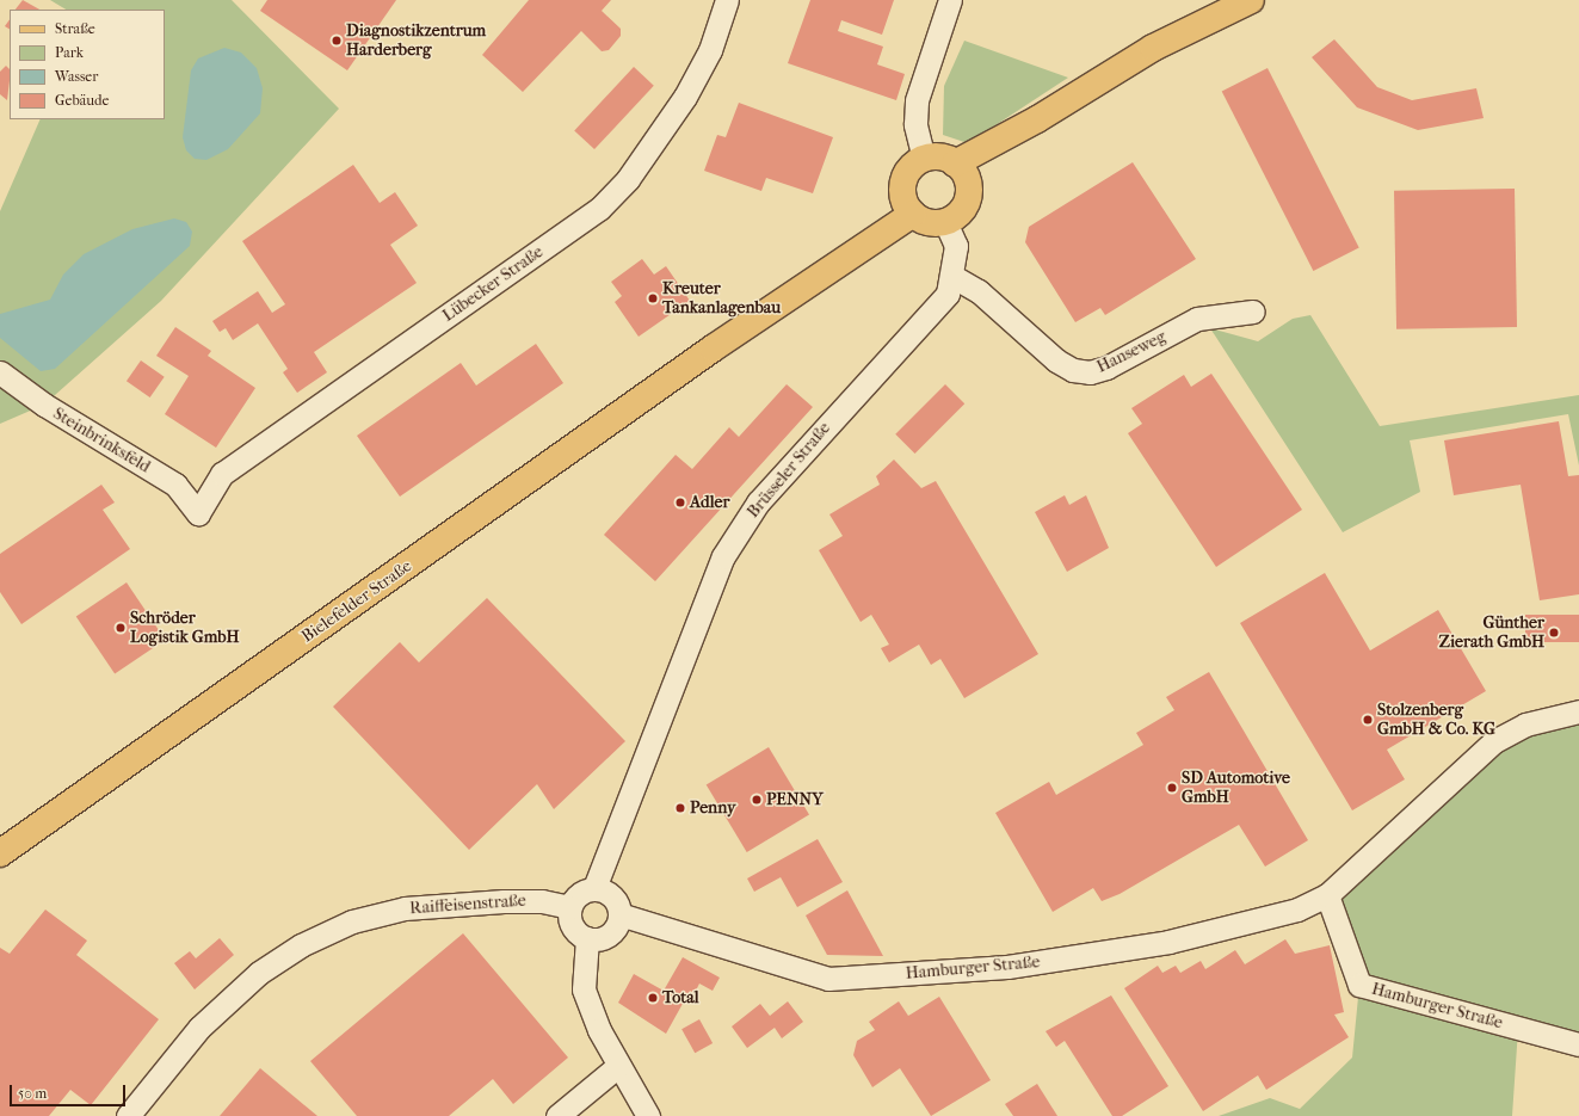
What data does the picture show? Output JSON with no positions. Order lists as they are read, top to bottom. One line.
{"streets":{"main road":["Bielefelder Straße"],"street":["Lübecker Straße","Hanseweg","Steinbrinksfeld","Brüsseler Straße","Raiffeisenstraße","Hamburger Straße"]},"crossings":[["Lübecker Straße","Steinbrinksfeld"],["Hanseweg","Brüsseler Straße"],["Brüsseler Straße","Bielefelder Straße"],["Brüsseler Straße","Raiffeisenstraße"],["Brüsseler Straße","Hamburger Straße"],["Raiffeisenstraße","Hamburger Straße"]],"places":["Diagnostikzentrum Harderberg","Kreuter Tankanlagenbau","Adler","Schröder Logistik GmbH","Günther Zierath GmbH","Stolzenberg GmbH & Co. KG","SD Automotive GmbH","PENNY","Penny","Total"],"legend":["Straße","Park","Wasser","Gebäude"],"scale_bar":"50 m"}
